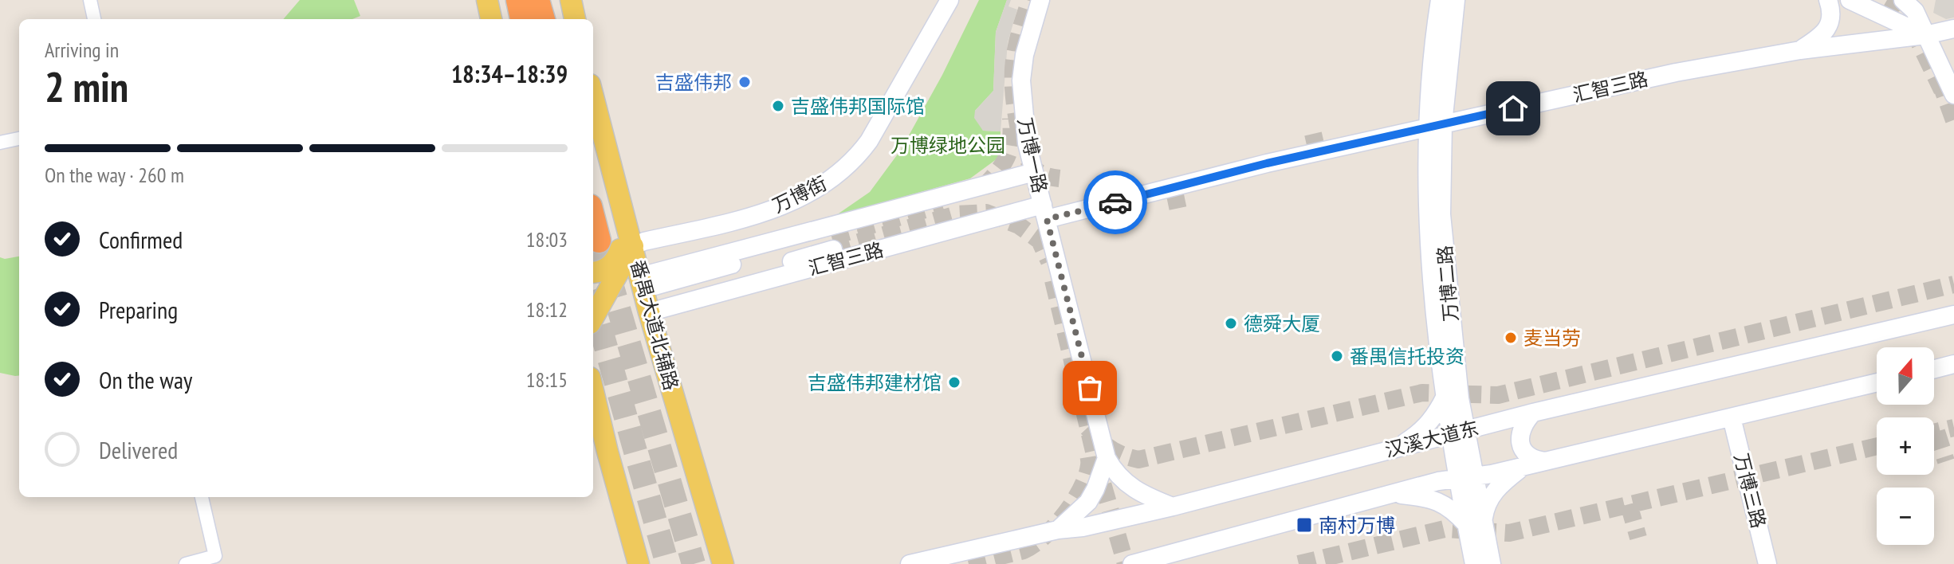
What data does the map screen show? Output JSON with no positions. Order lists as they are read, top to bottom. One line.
{"streets":{"main road":["番禺大道北辅路"],"street":["汇智三路","万博一路","万博街","万博二路","汉溪大道东","万博三路"]},"crossings":[["汇智三路","万博一路"],["汇智三路","万博二路"],["汇智三路","番禺大道北辅路"],["万博街","番禺大道北辅路"],["万博二路","汉溪大道东"]],"parks":["万博绿地公园"],"places":{"other":["吉盛伟邦","吉盛伟邦国际馆","德舜大厦","麦当劳","番禺信托投资","吉盛伟邦建材馆"],"transit":["南村万博"]},"north":"top","page":{"heading":["2 min","Arriving in","18:34–18:39"],"bar":"On the way · 260 m","list":[["Confirmed","18:03"],["Preparing","18:12"],["On the way","18:15"],"Delivered"],"map_buttons":["+","−"]}}
